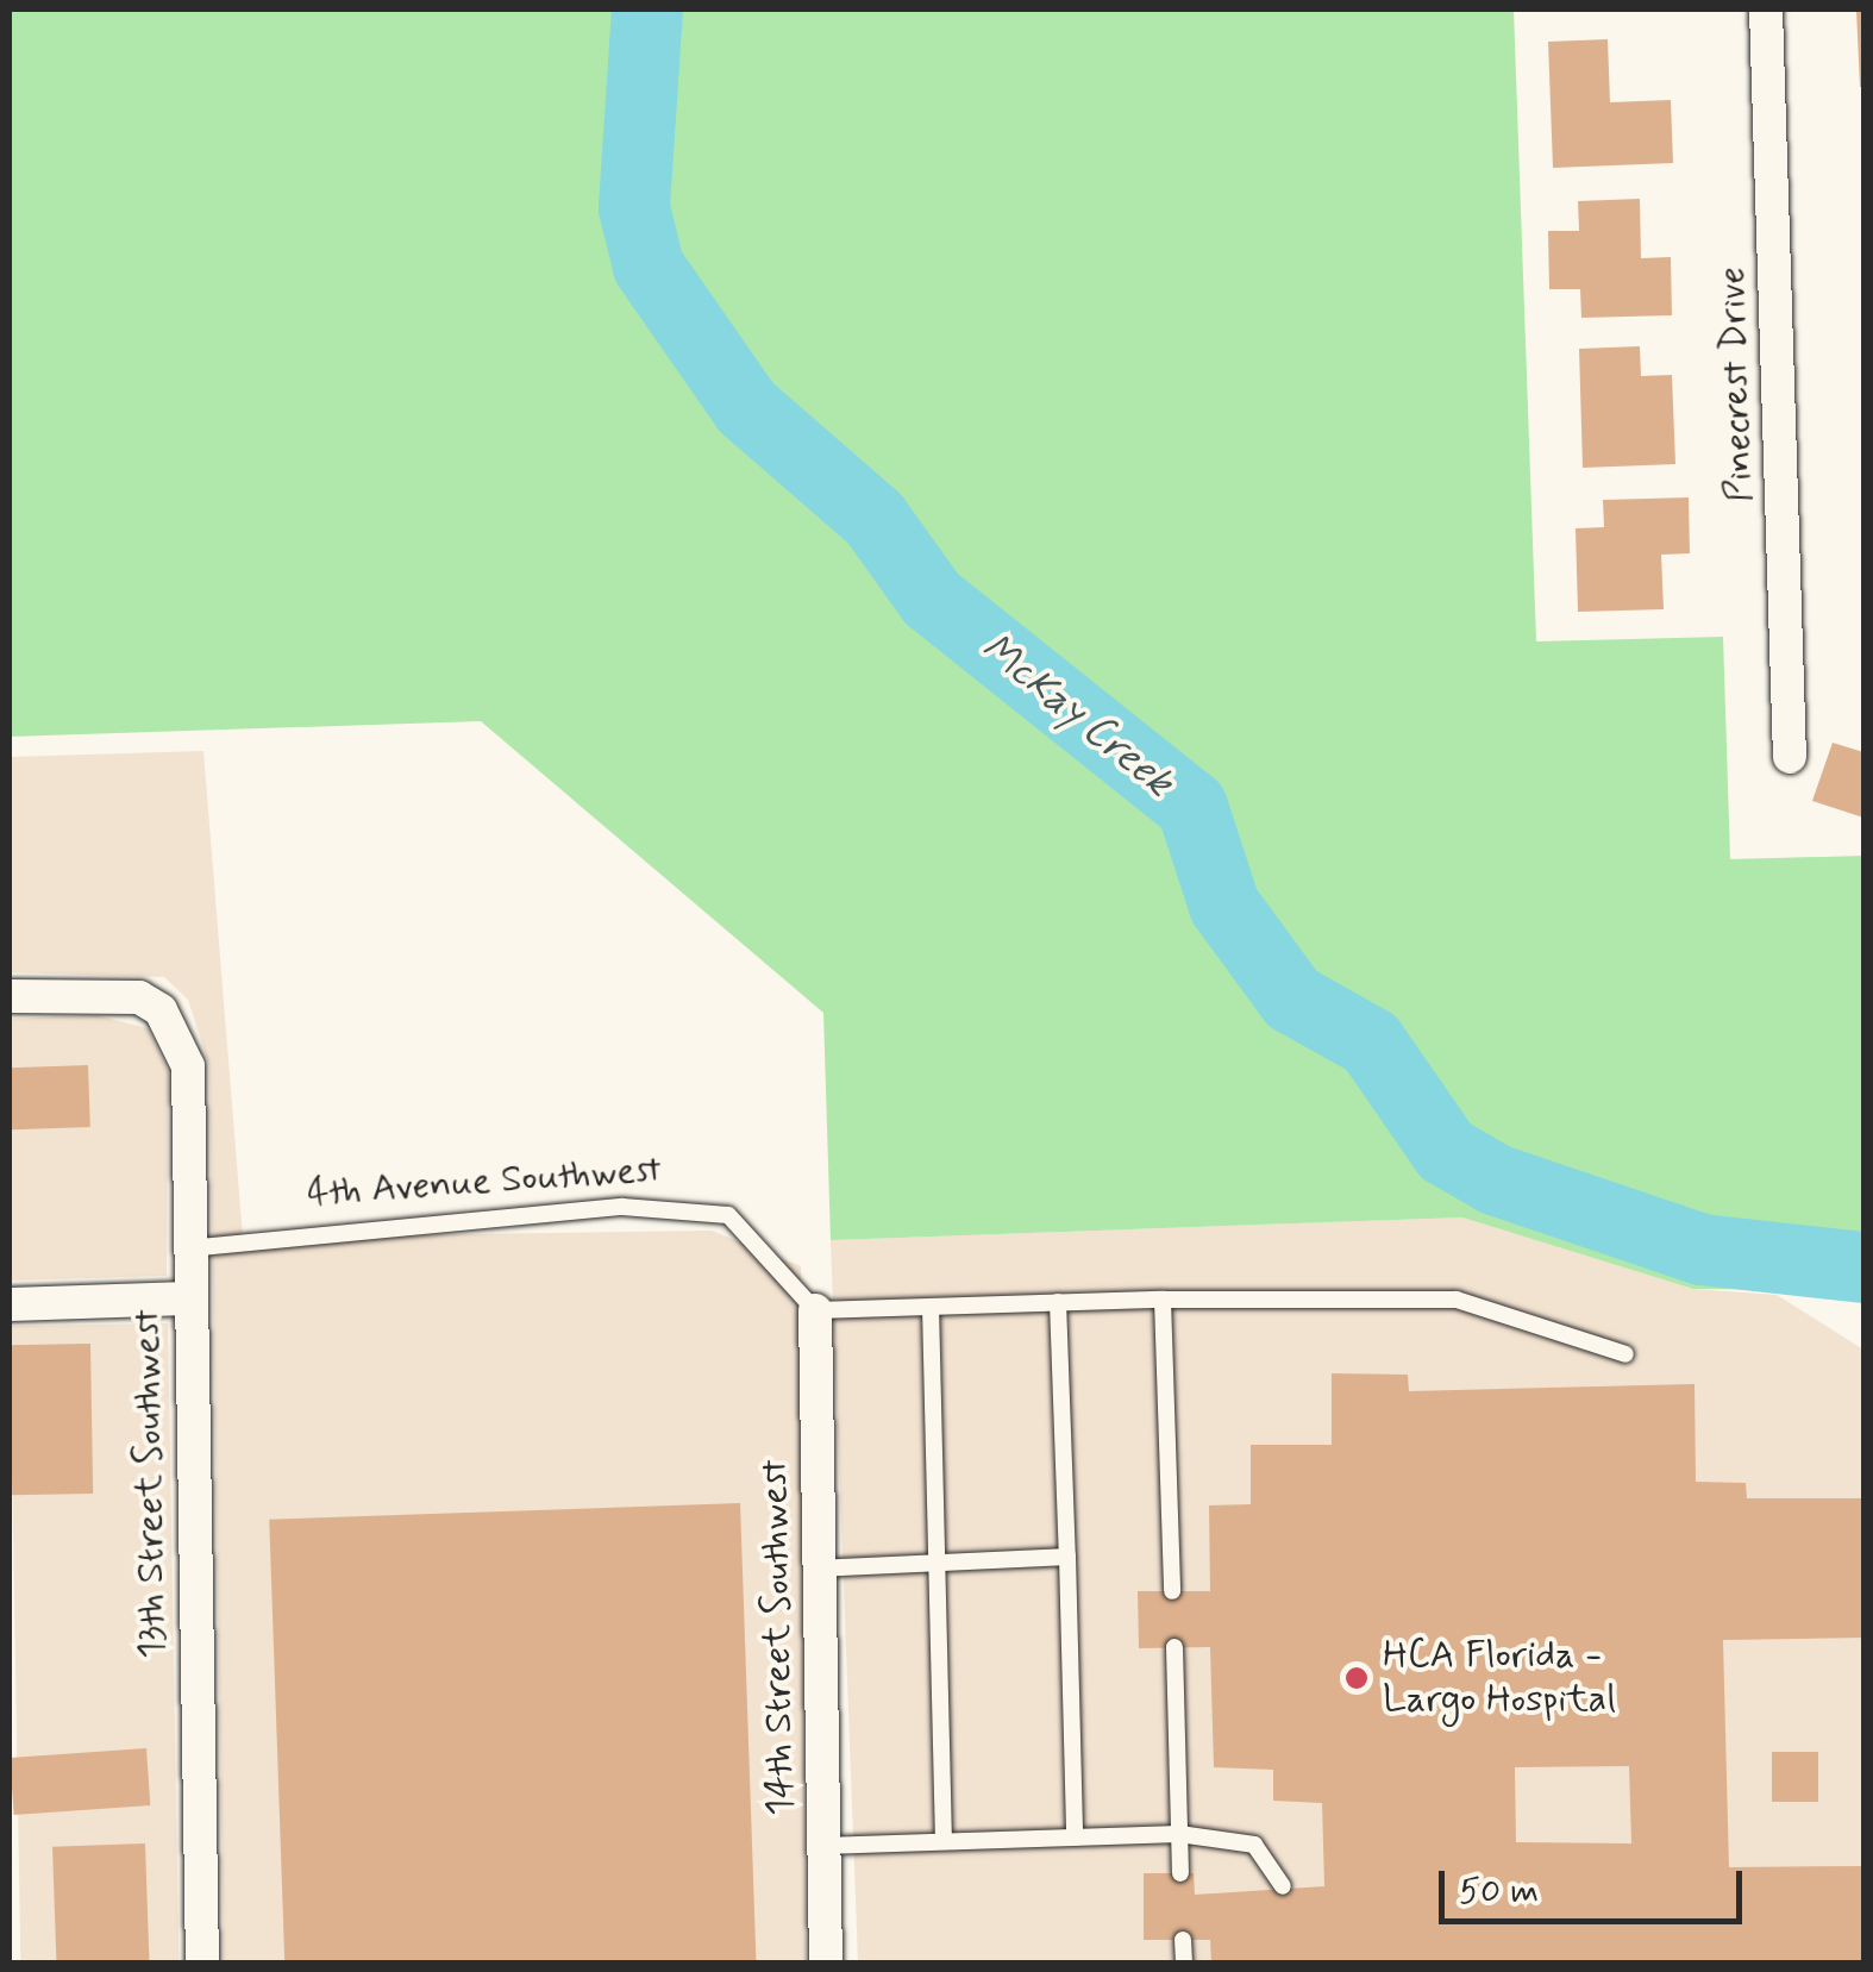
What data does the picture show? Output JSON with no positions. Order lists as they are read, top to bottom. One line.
{"streets":{"street":["Pinecrest Drive","13th Street Southwest","14th Street Southwest"],"lane":["4th Avenue Southwest"]},"crossings":[["4th Avenue Southwest","13th Street Southwest"],["4th Avenue Southwest","14th Street Southwest"]],"water":["McKay Creek"],"places":["HCA Florida - Largo Hospital"],"scale_bar":"50 m"}
